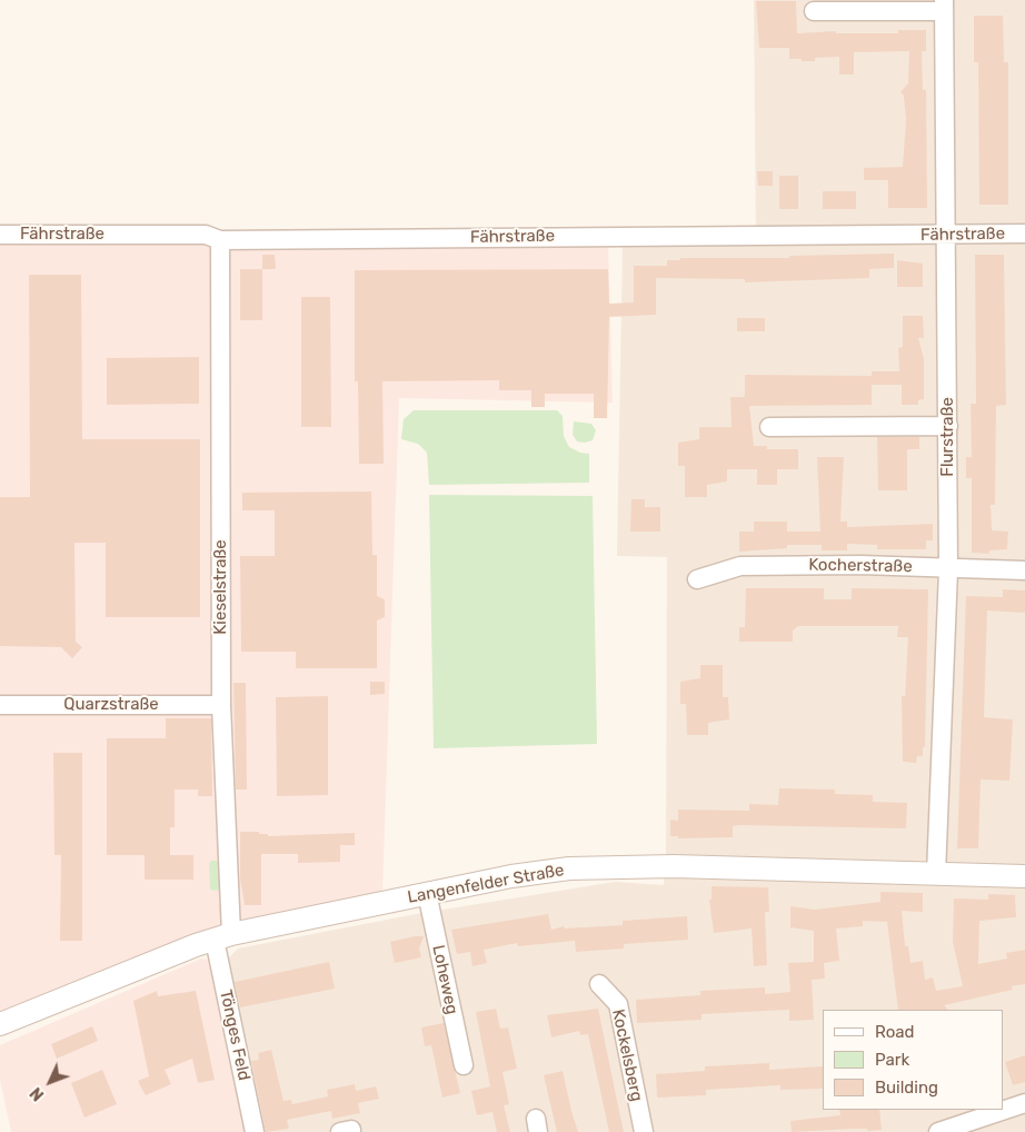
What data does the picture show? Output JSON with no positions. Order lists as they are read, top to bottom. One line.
{"streets":{"street":["Fährstraße","Flurstraße","Kocherstraße","Kieselstraße","Quarzstraße","Langenfelder Straße","Loheweg","Tönges Feld","Kockelsberg"]},"crossings":[["Fährstraße","Flurstraße"],["Fährstraße","Kieselstraße"],["Flurstraße","Kocherstraße"],["Flurstraße","Langenfelder Straße"],["Kieselstraße","Quarzstraße"],["Kieselstraße","Langenfelder Straße"],["Kieselstraße","Tönges Feld"],["Langenfelder Straße","Loheweg"],["Langenfelder Straße","Tönges Feld"]],"legend":["Road","Park","Building"],"north":"bottom left"}
